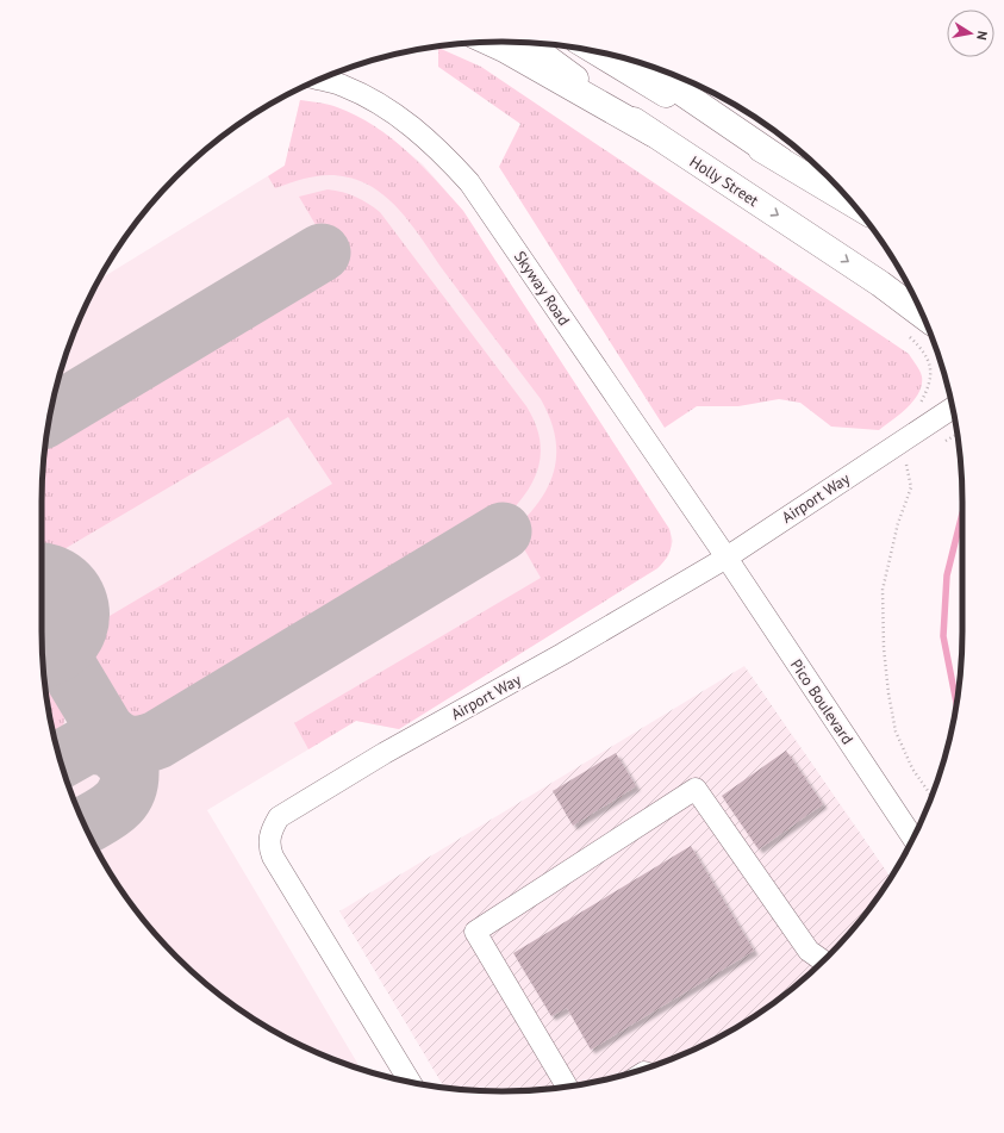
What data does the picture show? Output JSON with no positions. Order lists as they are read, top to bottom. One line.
{"streets":{"main road":["Holly Street"],"street":["Skyway Road","Airport Way","Pico Boulevard"]},"crossings":[["Skyway Road","Airport Way"],["Skyway Road","Pico Boulevard"],["Airport Way","Pico Boulevard"]],"north":"right"}
